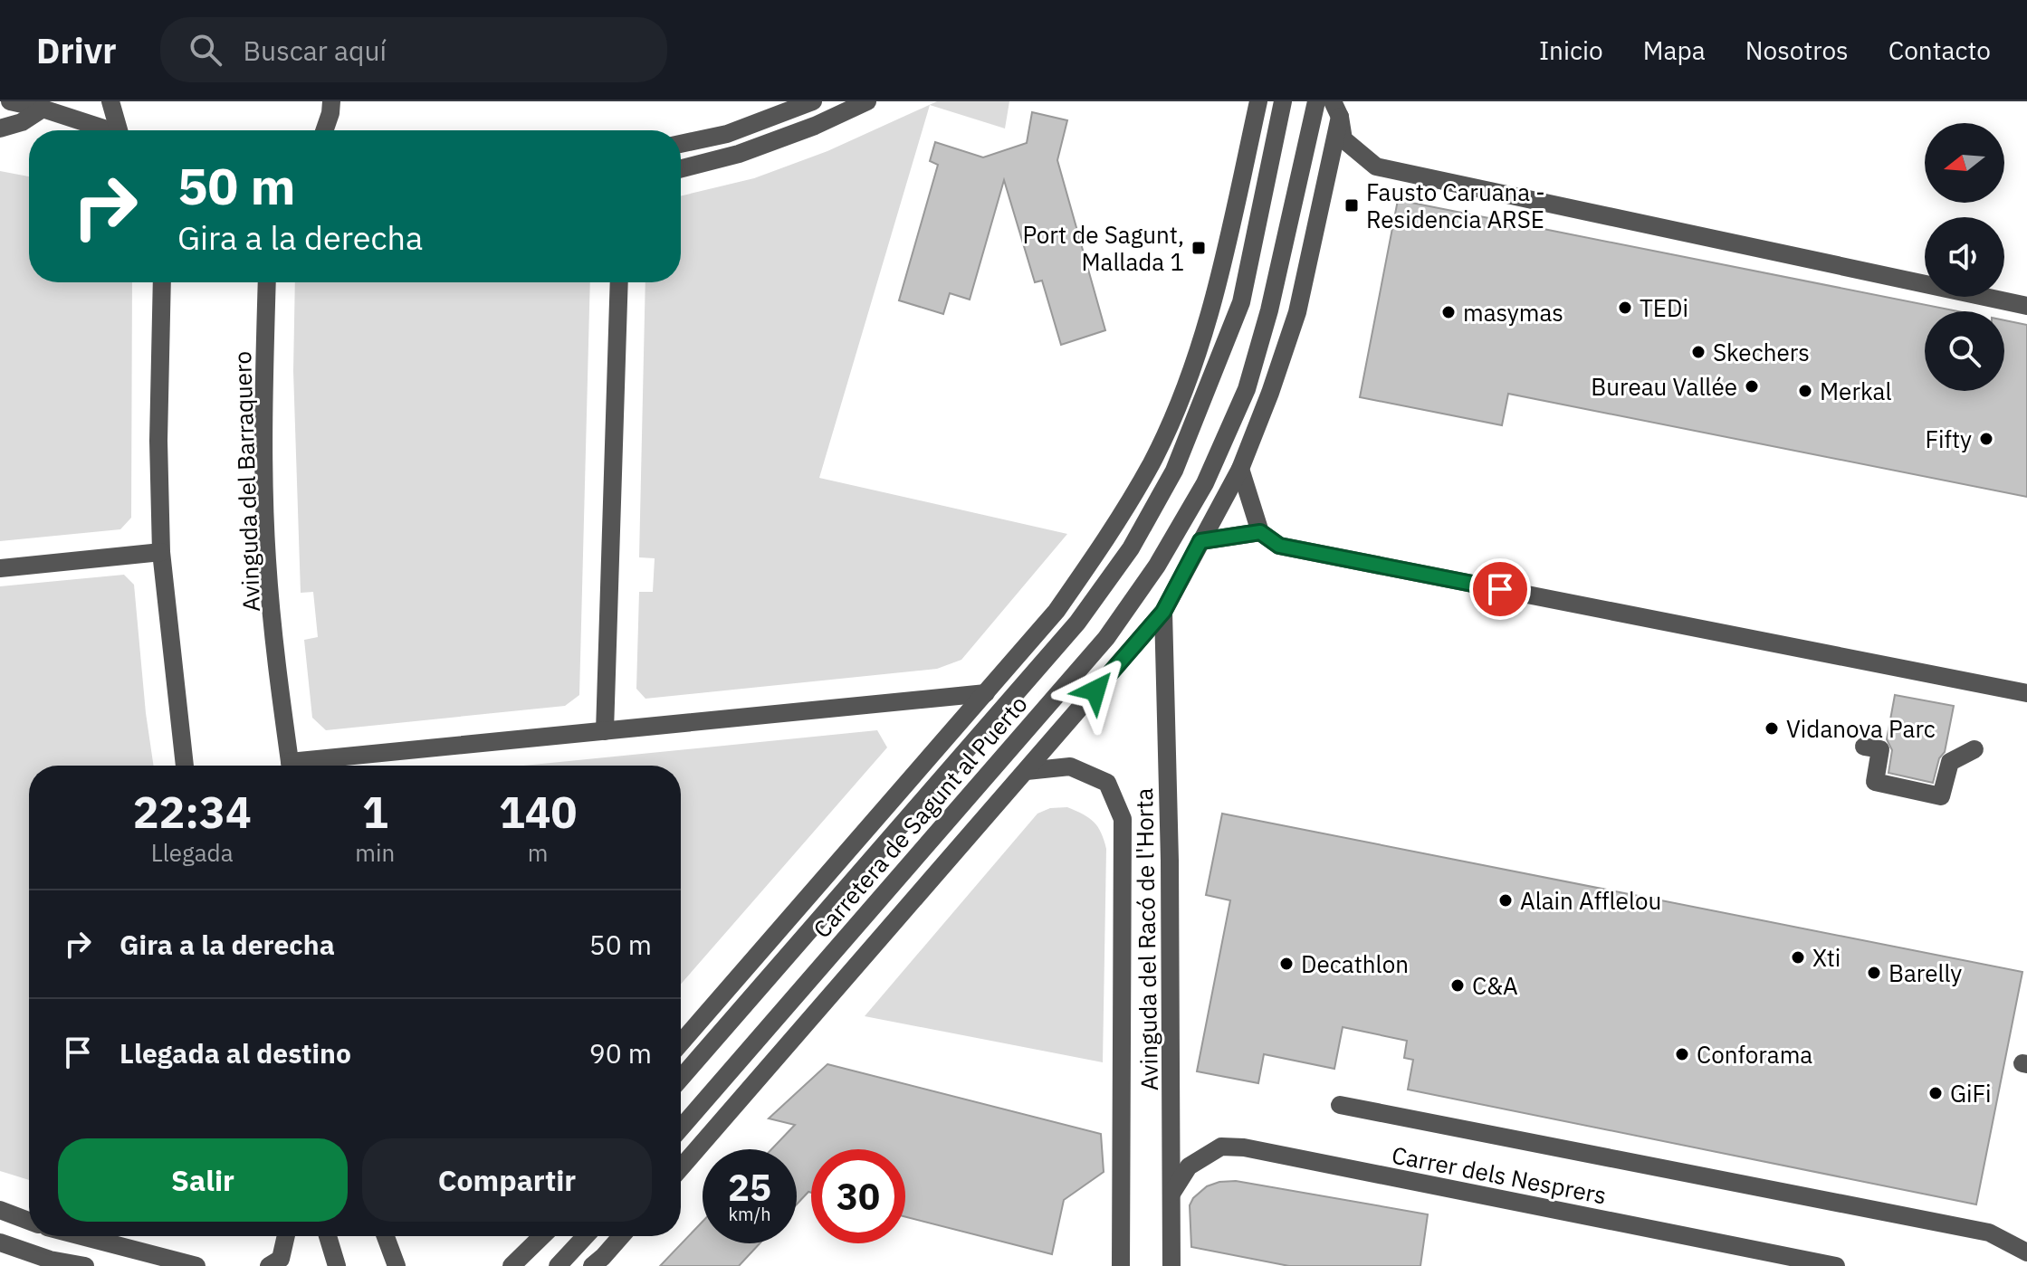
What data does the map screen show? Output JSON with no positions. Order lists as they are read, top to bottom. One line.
{"streets":{"street":["Avinguda del Barraquero","Carretera de Sagunt al Puerto","Avinguda del Racó de l'Horta","Carrer dels Nesprers"]},"crossings":[["Avinguda del Racó de l'Horta","Carrer dels Nesprers"]],"places":{"transit":["Fausto Caruana - Residencia ARSE","Port de Sagunt, Mallada 1"],"other":["TEDi","masymas","Skechers","Bureau Vallée","Merkal","Fifty","Vidanova Parc","Alain Afflelou","Xti","Decathlon","Barelly","C&A","Conforama","GiFi"]},"north":"left","page":{"header":"Drivr","search":"Buscar aquí","nav":["Inicio","Mapa","Nosotros","Contacto"],"turn":["50 m","Gira a la derecha"],"eta":["22:34","Llegada","1","min","140","m"],"list":[{"name":"Gira a la derecha","value":"50 m"},{"name":"Llegada al destino","value":"90 m"}],"buttons":["Salir","Compartir"],"speed":"25 km/h","limit":"30"}}
